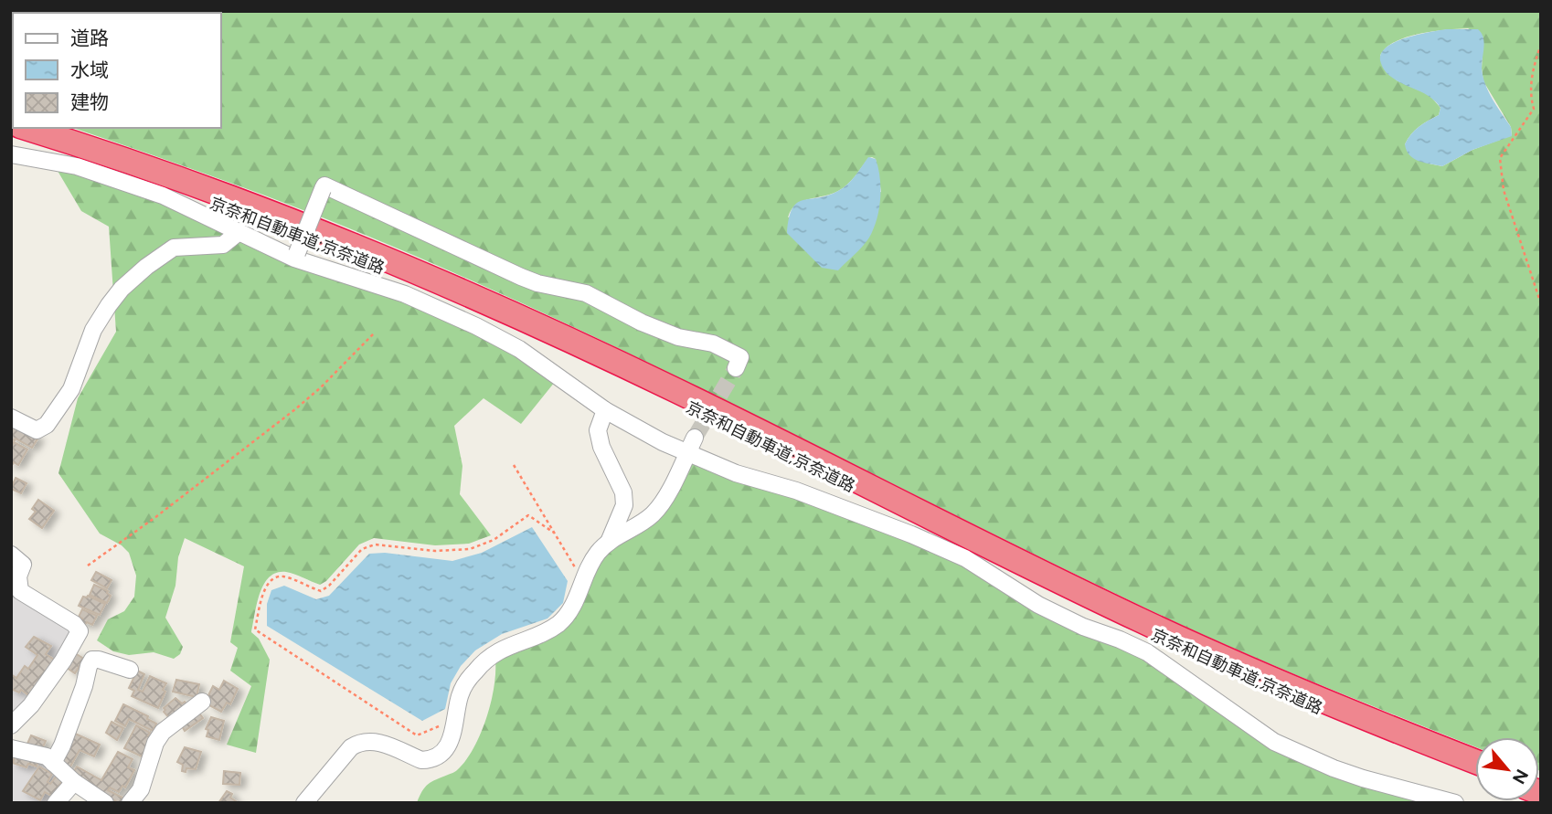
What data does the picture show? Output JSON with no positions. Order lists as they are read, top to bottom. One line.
{"streets":{"highway":["京奈和自動車道;京奈道路"]},"legend":["道路","水域","建物"],"north":"bottom right"}
